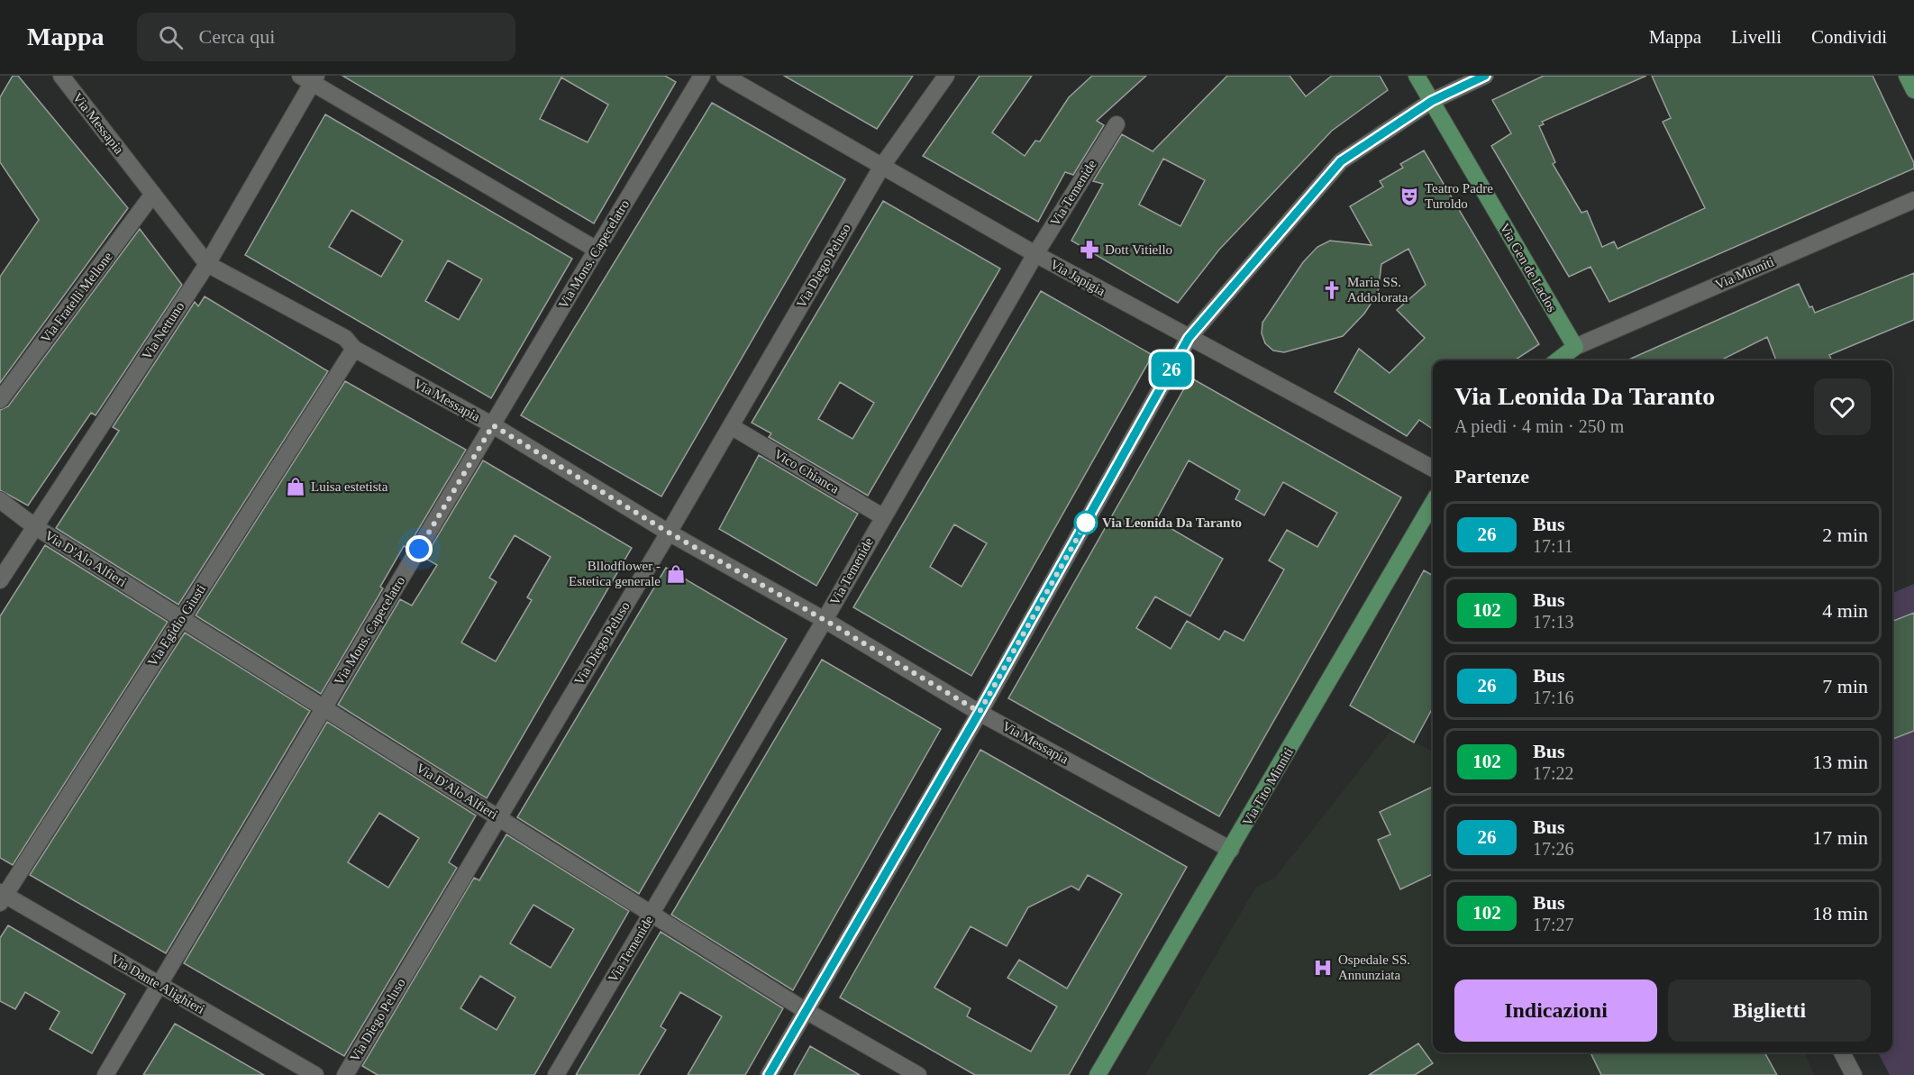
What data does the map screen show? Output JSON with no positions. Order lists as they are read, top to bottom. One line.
{"streets":{"main road":["Via Gen de Laclos","Via Tito Minniti"],"street":["Via Messapia","Via Temenide","Via Mons. Capecelatro","Via Diego Peluso","Via Minniti","Via Japigia","Via Fratelli Mellone","Via Nettuno","Vico Chianca","Via D'Alo Alfieri","Via Egidio Giusti","Via Dante Alighieri"]},"crossings":[["Via Messapia","Via Temenide"],["Via Messapia","Via Mons. Capecelatro"],["Via Messapia","Via Diego Peluso"],["Via Messapia","Via Fratelli Mellone"],["Via Messapia","Via Nettuno"],["Via Messapia","Via Egidio Giusti"],["Via Messapia","Via Tito Minniti"],["Via Temenide","Via Japigia"],["Via Temenide","Vico Chianca"],["Via Temenide","Via D'Alo Alfieri"],["Via Mons. Capecelatro","Via D'Alo Alfieri"],["Via Mons. Capecelatro","Via Dante Alighieri"],["Via Diego Peluso","Via Japigia"],["Via Diego Peluso","Vico Chianca"],["Via Diego Peluso","Via D'Alo Alfieri"],["Via Gen de Laclos","Via Minniti"],["Via Nettuno","Via D'Alo Alfieri"],["Via D'Alo Alfieri","Via Egidio Giusti"],["Via Egidio Giusti","Via Dante Alighieri"]],"places":{"theatre":["Teatro Padre Turoldo"],"pharmacy":["Dott Vitiello"],"church":["Maria SS. Addolorata"],"shop":["Luisa estetista","Bllodflower - Estetica generale"],"other":["Via Leonida Da Taranto"],"hospital":["Ospedale SS. Annunziata"]},"lines":["bus line 26"],"page":{"header":"Mappa","search":"Cerca qui","nav":["Mappa","Livelli","Condividi"],"on_map":"26","heading":[["Via Leonida Da Taranto","A piedi · 4 min · 250 m"],"Partenze"],"list":[{"mark":"26","name":"Bus","note":"17:11","value":"2 min"},{"mark":"102","name":"Bus","note":"17:13","value":"4 min"},{"mark":"26","name":"Bus","note":"17:16","value":"7 min"},{"mark":"102","name":"Bus","note":"17:22","value":"13 min"},{"mark":"26","name":"Bus","note":"17:26","value":"17 min"},{"mark":"102","name":"Bus","note":"17:27","value":"18 min"}],"buttons":["Indicazioni","Biglietti"]}}
